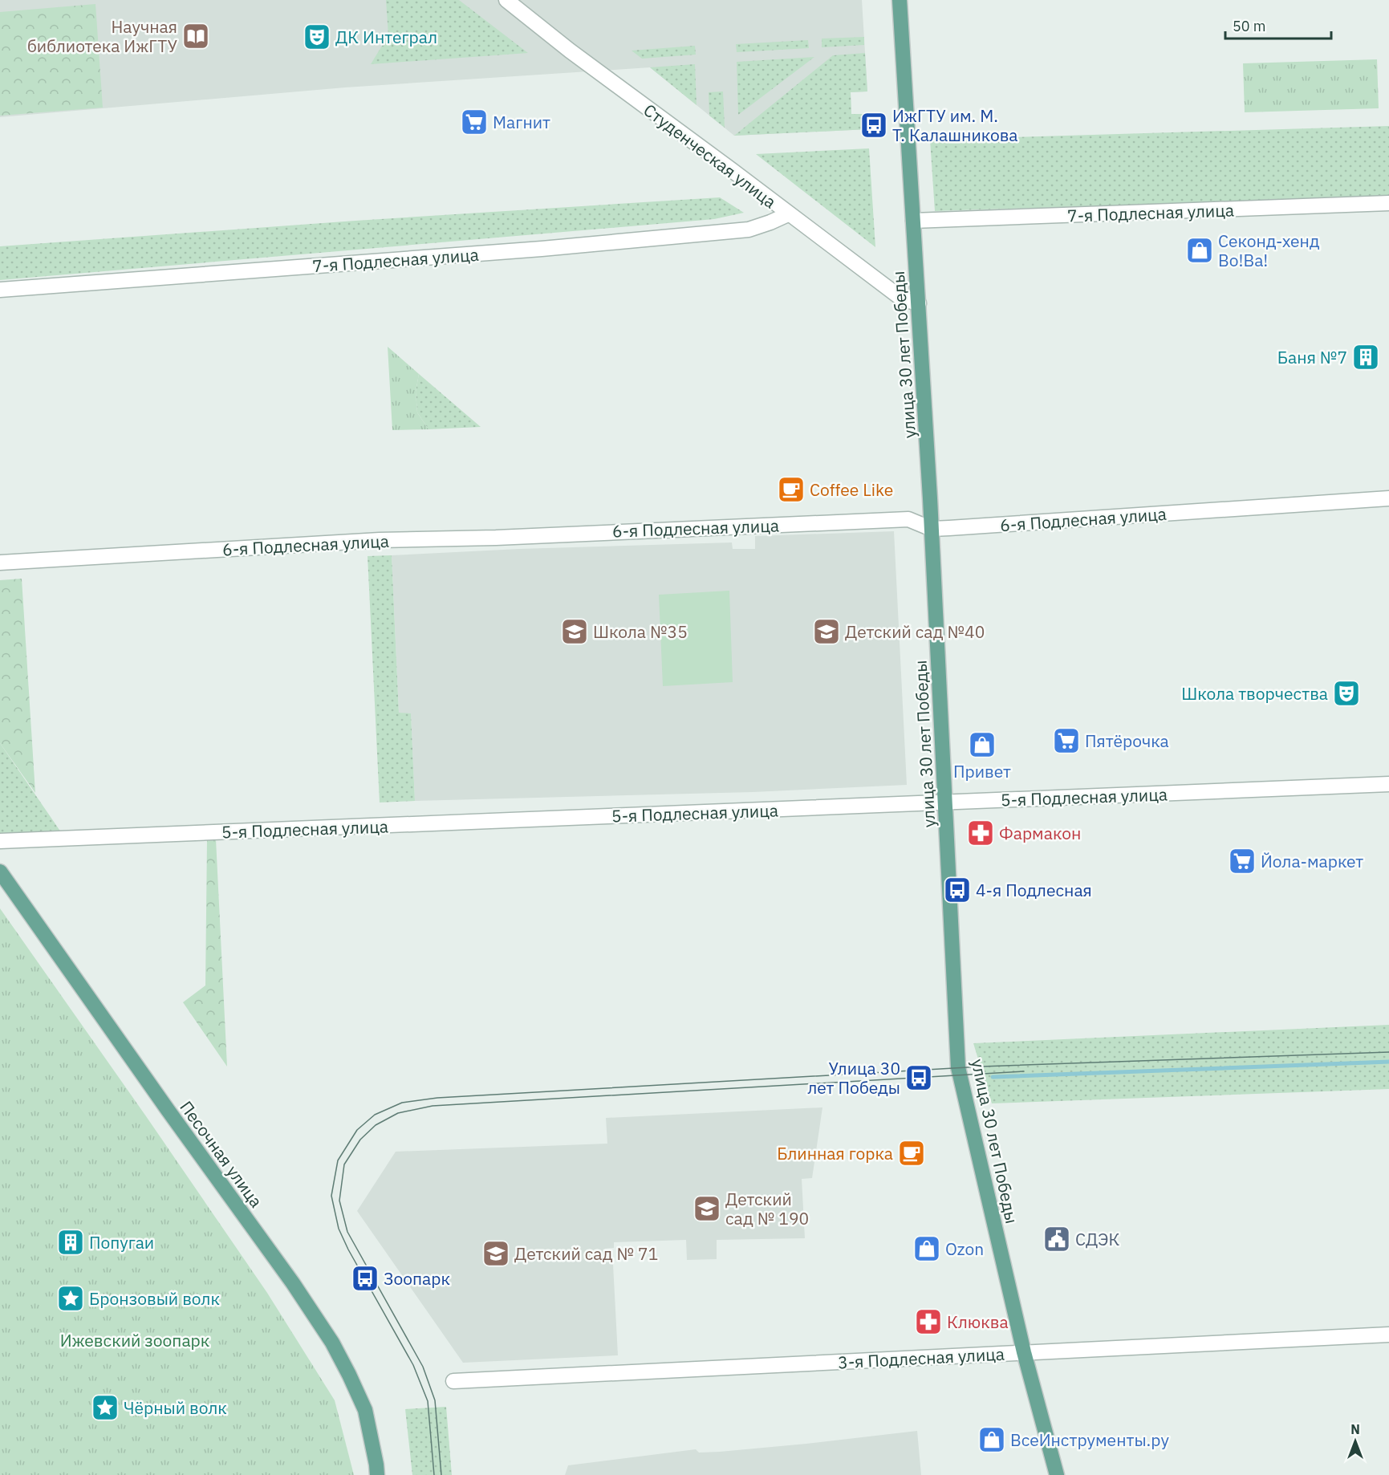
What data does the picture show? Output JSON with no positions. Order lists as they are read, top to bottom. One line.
{"streets":{"main road":["улица 30 лет Победы","Песочная улица"],"street":["Студенческая улица","7-я Подлесная улица","6-я Подлесная улица","5-я Подлесная улица","3-я Подлесная улица"]},"crossings":[["Студенческая улица","7-я Подлесная улица"],["Студенческая улица","улица 30 лет Победы"],["7-я Подлесная улица","улица 30 лет Победы"],["улица 30 лет Победы","6-я Подлесная улица"],["улица 30 лет Победы","5-я Подлесная улица"],["улица 30 лет Победы","3-я Подлесная улица"]],"parks":["Ижевский зоопарк"],"places":{"library":["Научная библиотека ИжГТУ"],"theatre":["ДК Интеграл","Школа творчества"],"supermarket":["Магнит","Пятёрочка","Йола-маркет"],"bus stop":["ИжГТУ им. М. Т. Калашникова","4-я Подлесная","Улица 30 лет Победы","Зоопарк"],"shop":["Секонд-хенд Во!Ва!","Привет","Ozon","ВсеИнструменты.ру"],"building":["Баня №7","Попугаи"],"cafe":["Coffee Like","Блинная горка"],"school or university":["Школа №35","Детский сад №40","Детский сад № 190","Детский сад № 71"],"pharmacy":["Фармакон","Клюква"],"public building":["СДЭК"],"place":["Бронзовый волк","Чёрный волк"]},"scale_bar":"50 m","north":"top"}
